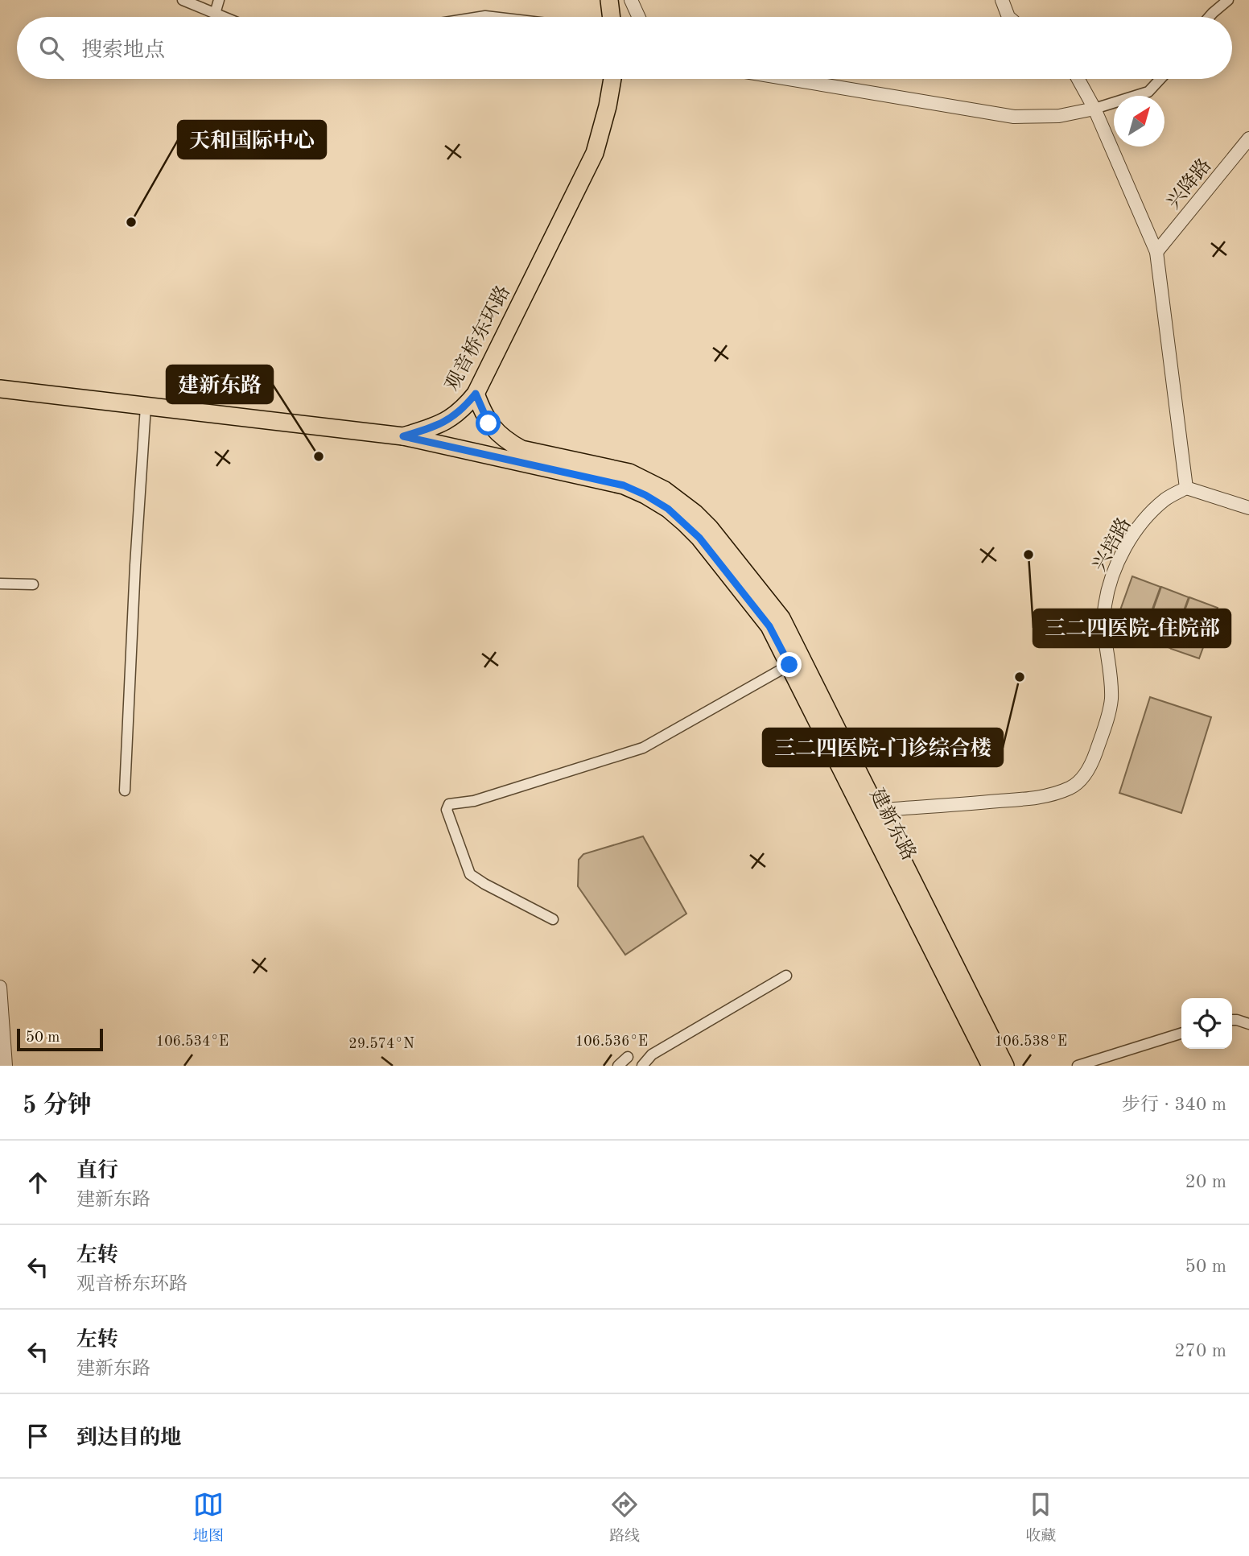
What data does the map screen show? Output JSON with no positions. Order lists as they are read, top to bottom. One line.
{"streets":{"main road":["观音桥东环路","建新东路"],"street":["兴降路","兴培路"]},"crossings":[["观音桥东环路","建新东路"],["兴培路","建新东路"]],"places":["天和国际中心","建新东路","三二四医院-住院部","三二四医院-门诊综合楼"],"scale_bar":"50 m","north":"top right","page":{"search":"搜索地点","scale":"50 m","heading":["5 分钟","步行 · 340 m"],"list":[["直行","建新东路","20 m"],["左转","观音桥东环路","50 m"],["左转","建新东路","270 m"],"到达目的地"],"nav":["地图","路线","收藏"]},"coordinates":["106.534°E","106.536°E","106.538°E","29.574°N"]}
